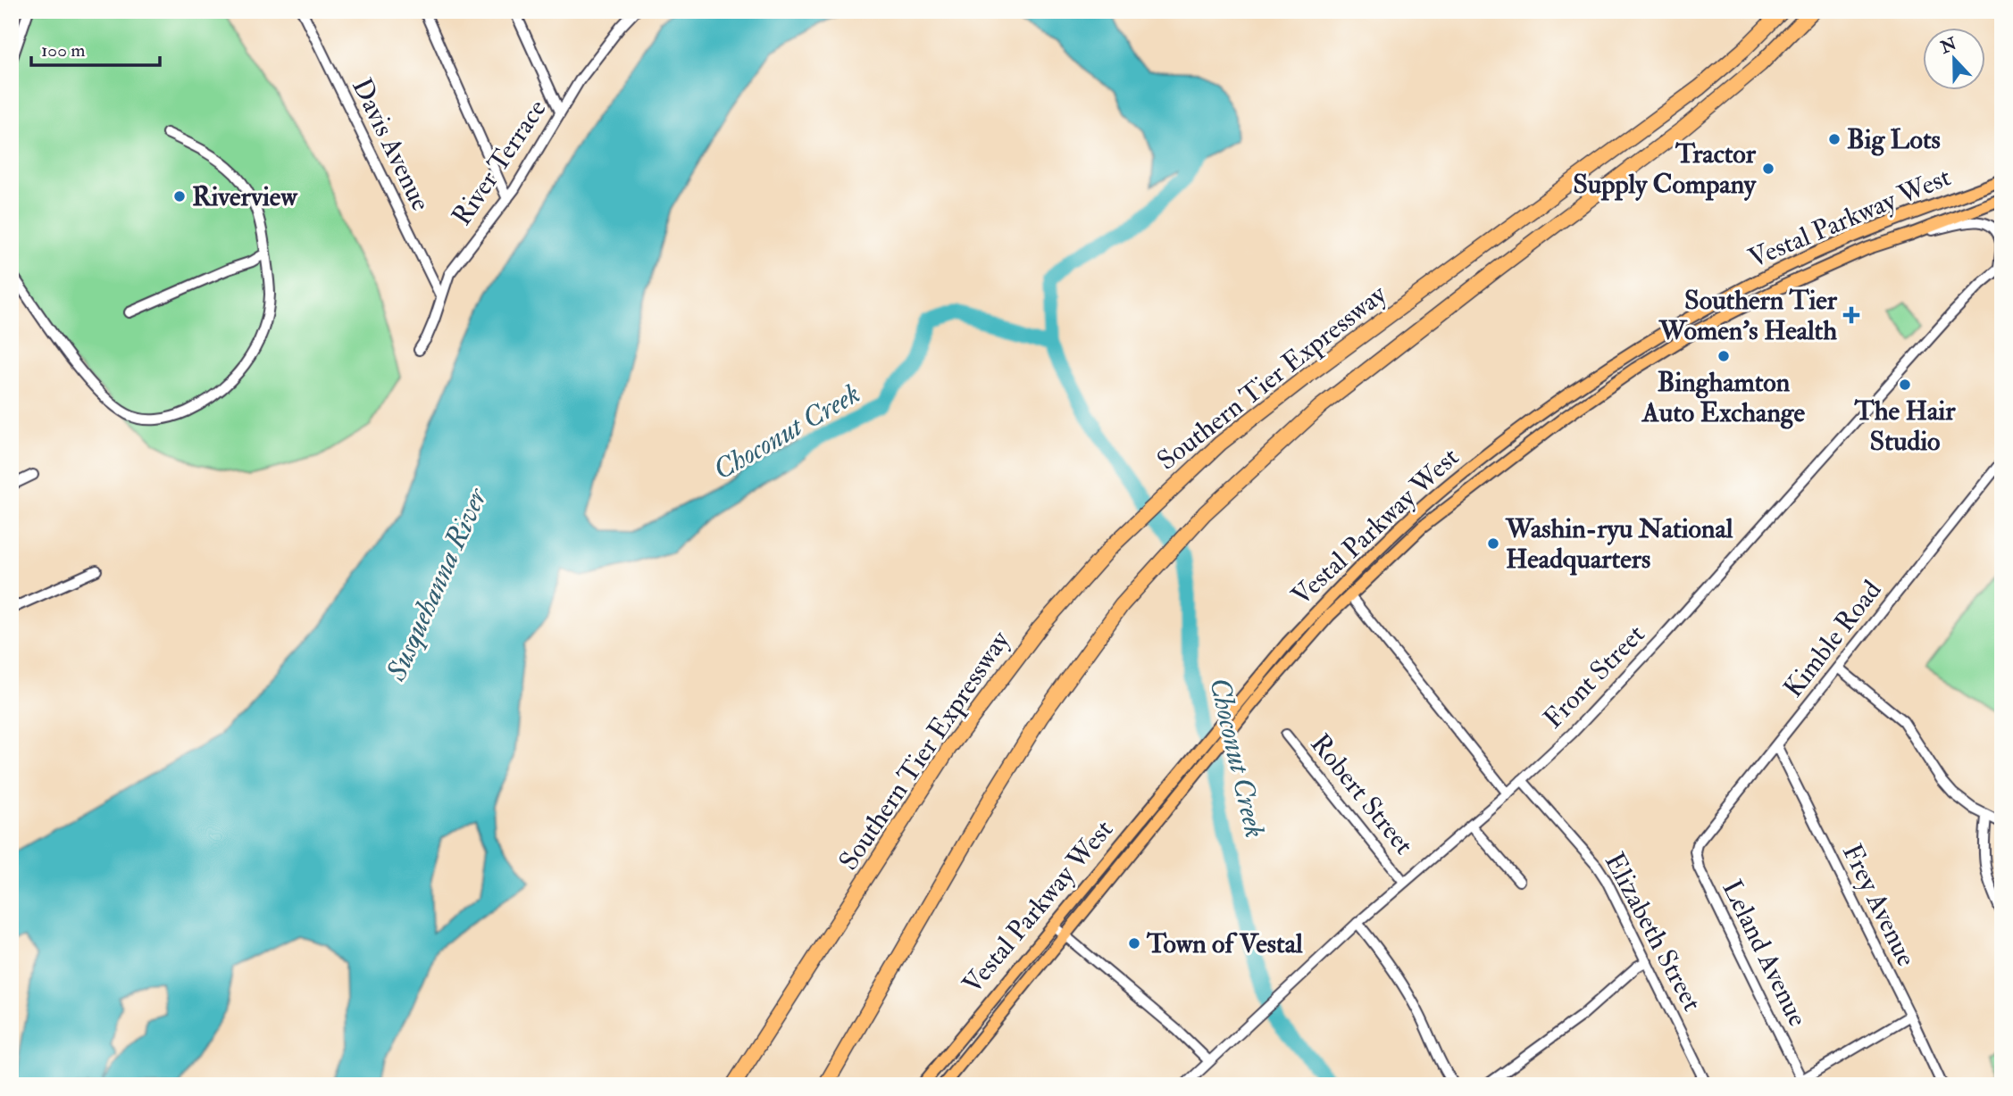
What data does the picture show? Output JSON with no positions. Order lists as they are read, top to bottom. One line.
{"streets":{"highway":["Southern Tier Expressway"],"main road":["Vestal Parkway West"],"street":["Davis Avenue","River Terrace","Kimble Road","Front Street","Robert Street","Frey Avenue","Elizabeth Street","Leland Avenue"]},"crossings":[["Davis Avenue","River Terrace"],["Kimble Road","Frey Avenue"],["Kimble Road","Leland Avenue"],["Front Street","Robert Street"],["Front Street","Elizabeth Street"]],"water":["Choconut Creek","Susquehanna River"],"places":{"other":["Big Lots","Tractor Supply Company","Riverview","Binghamton Auto Exchange","The Hair Studio","Washin-ryu National Headquarters","Town of Vestal"],"health":["Southern Tier Women's Health"]},"scale_bar":"100 m","north":"top"}
